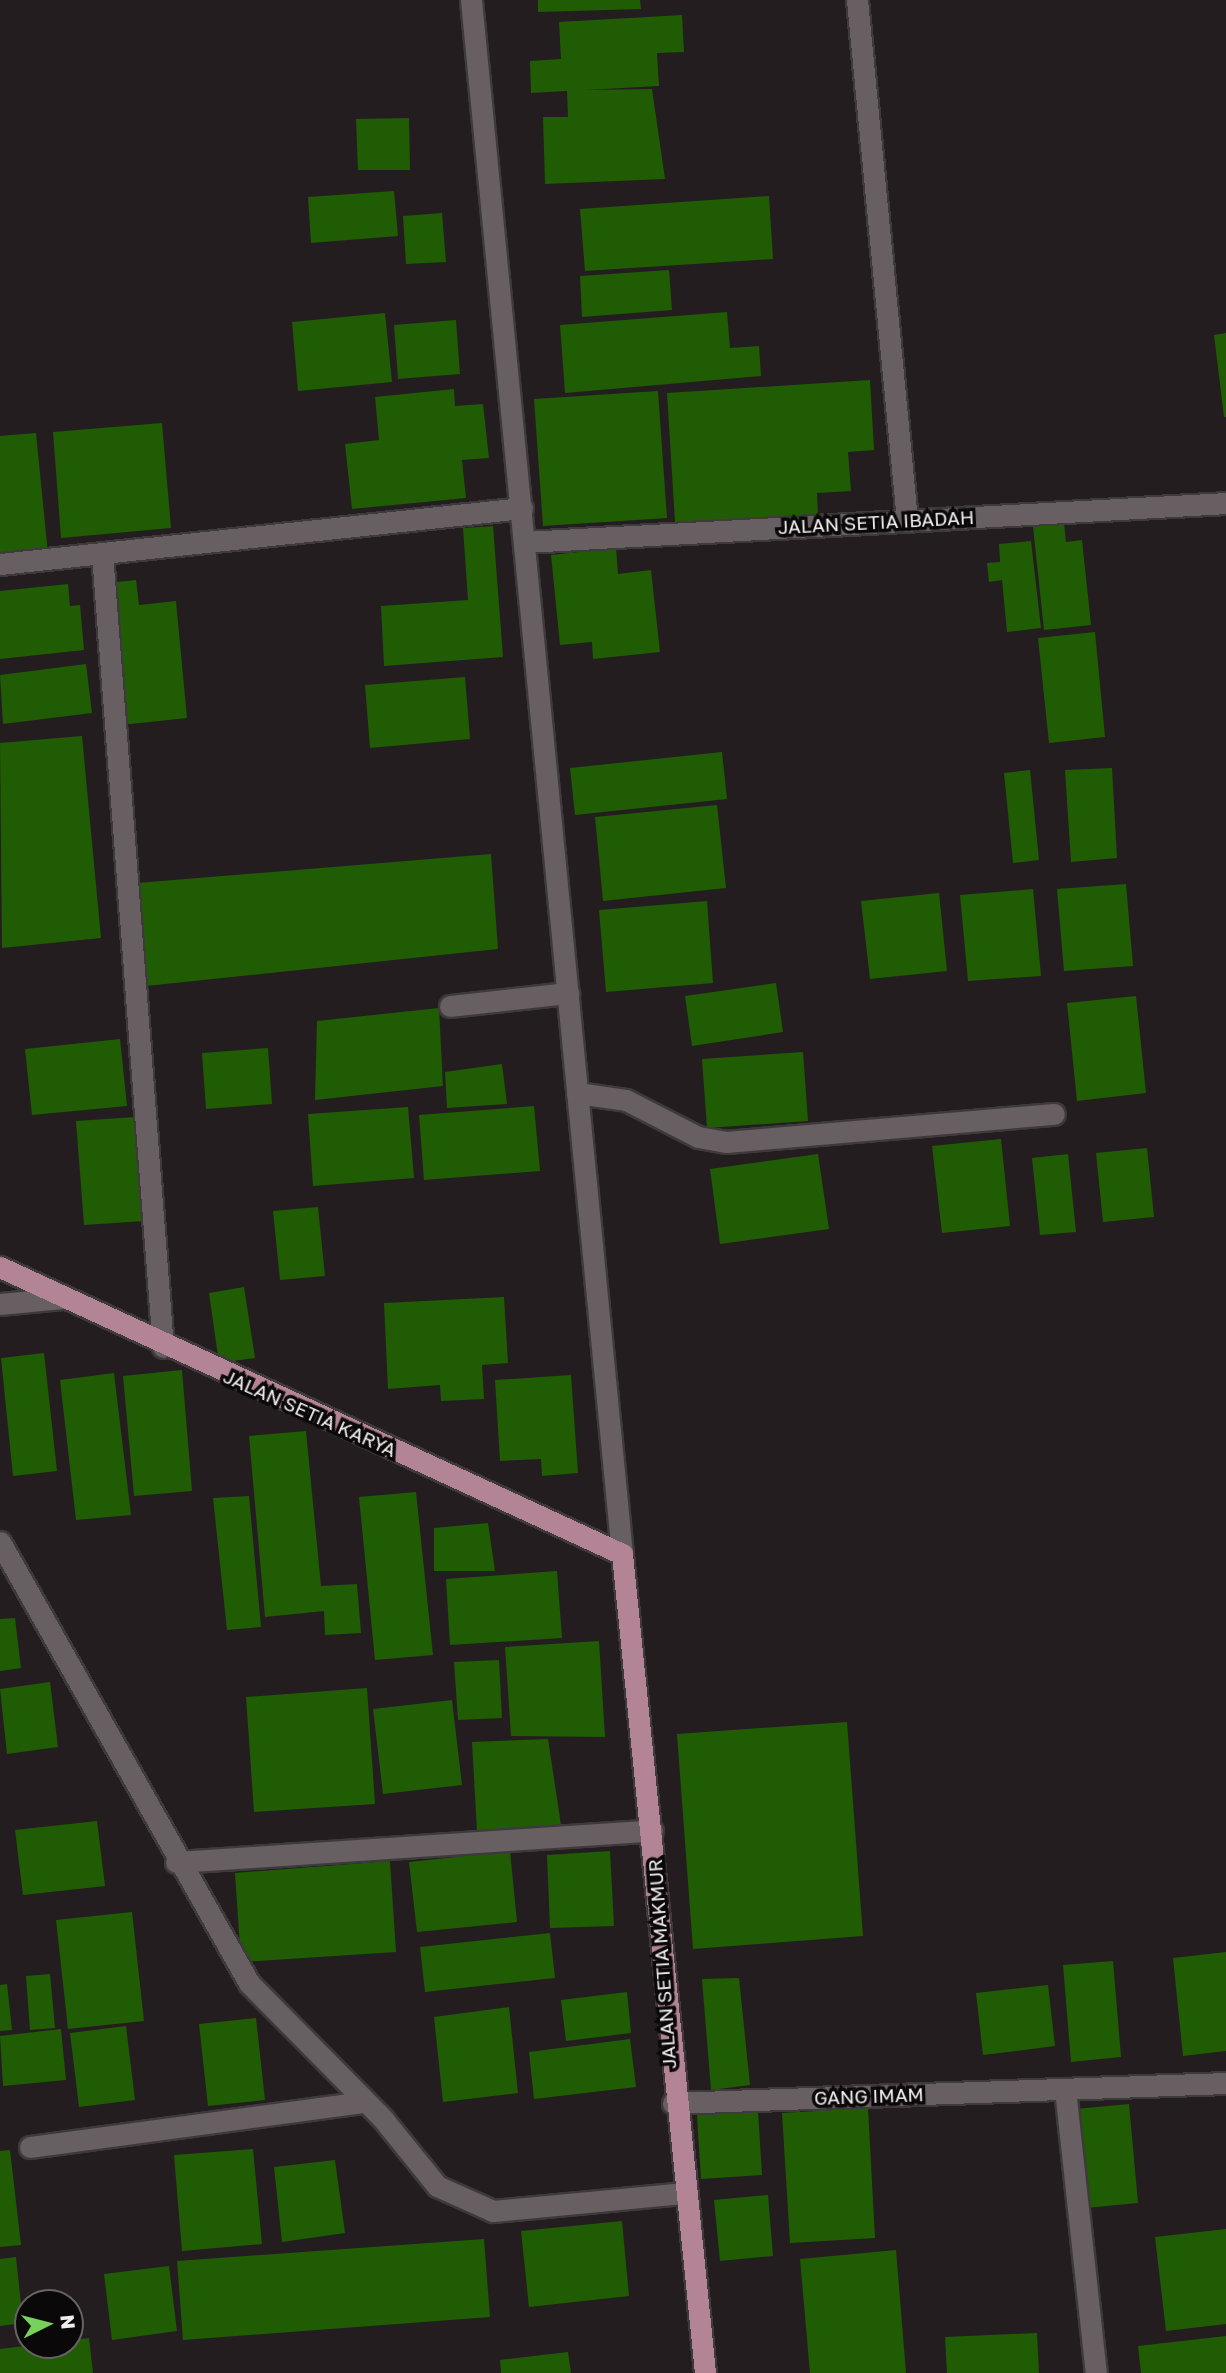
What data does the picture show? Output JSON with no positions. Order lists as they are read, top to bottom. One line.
{"streets":{"main road":["JALAN SETIA KARYA","JALAN SETIA MAKMUR"],"street":["JALAN SETIA IBADAH","GANG IMAM"]},"crossings":[["JALAN SETIA KARYA","JALAN SETIA MAKMUR"],["JALAN SETIA MAKMUR","GANG IMAM"]],"north":"right"}
